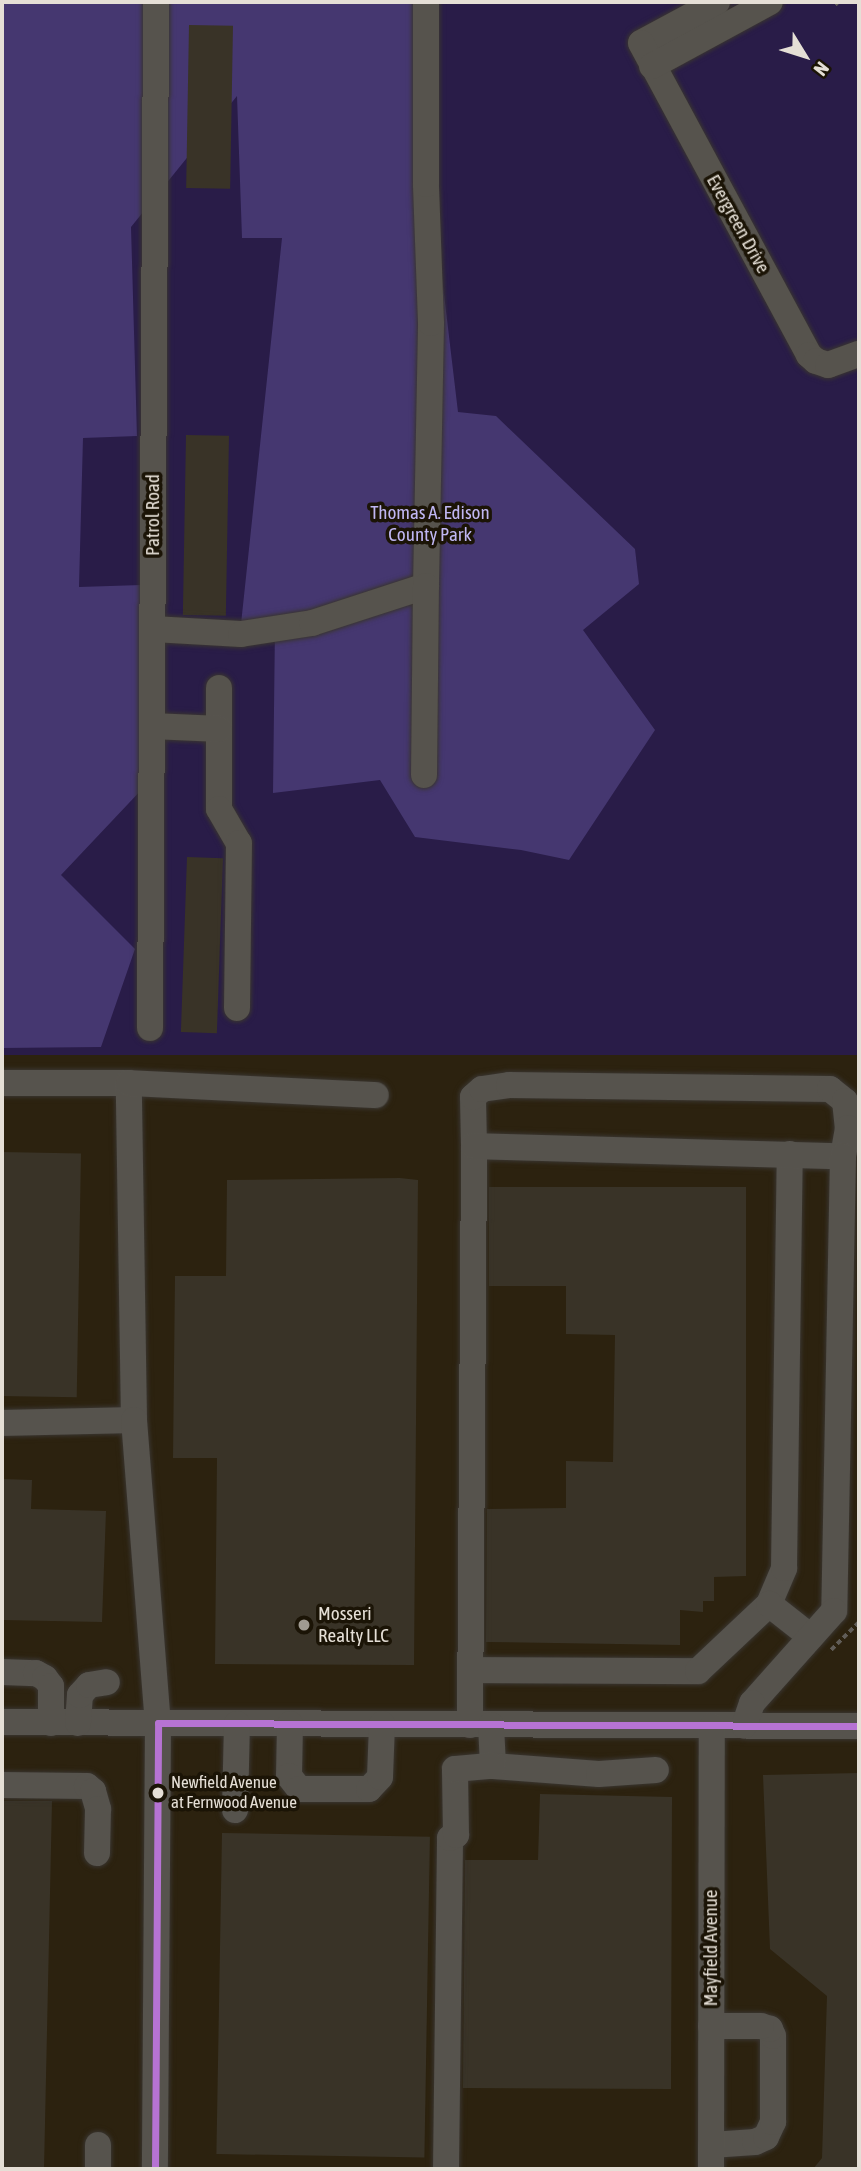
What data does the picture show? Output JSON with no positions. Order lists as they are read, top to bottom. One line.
{"streets":{"street":["Evergreen Drive","Patrol Road","Mayfield Avenue"]},"parks":["Thomas A. Edison County Park"],"places":["Mosseri Realty LLC","Newfield Avenue at Fernwood Avenue"],"north":"bottom right"}
